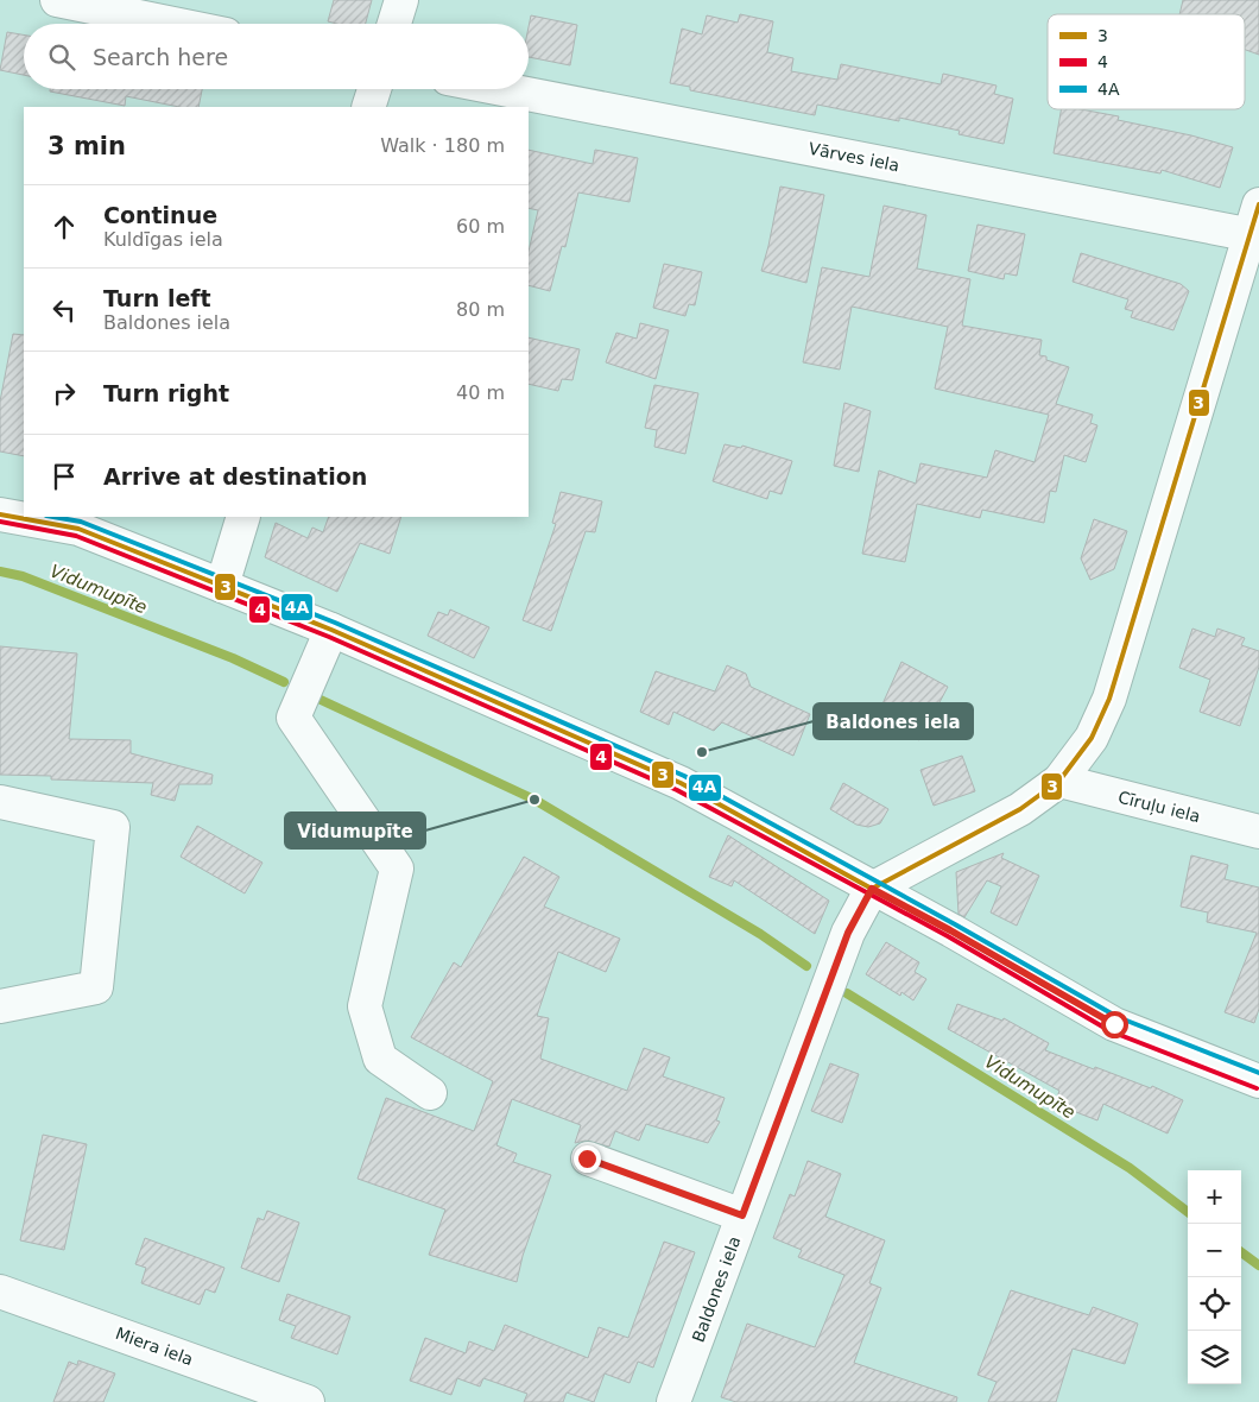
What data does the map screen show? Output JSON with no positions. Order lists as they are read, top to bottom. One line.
{"streets":{"street":["Vārves iela","Cīruļu iela","Baldones iela","Miera iela"]},"water":["Vidumupīte"],"places":["Baldones iela","Vidumupīte"],"lines":["transit line 3","transit line 4A","transit line 4"],"legend":["3","4","4A"],"page":{"search":"Search here","heading":["3 min","Walk · 180 m"],"list":[["Continue","Kuldīgas iela","60 m"],["Turn left","Baldones iela","80 m"],["Turn right","40 m"],"Arrive at destination"],"map_buttons":["+","−"]}}
